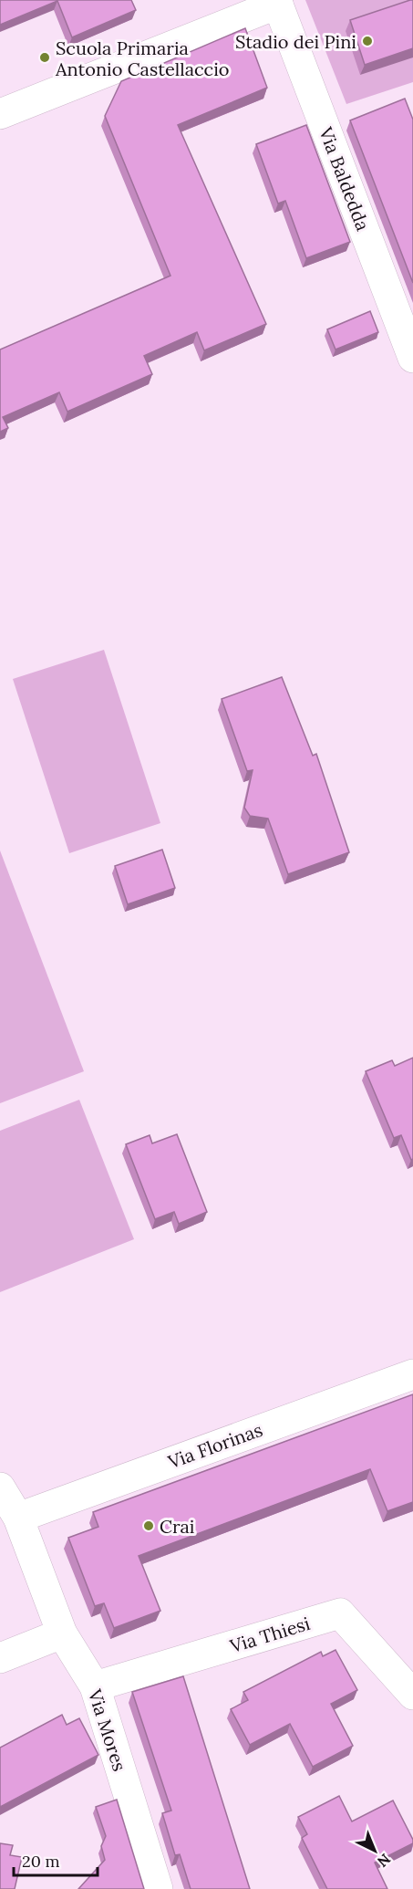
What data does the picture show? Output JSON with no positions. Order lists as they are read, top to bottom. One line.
{"streets":{"street":["Via Baldedda","Via Florinas","Via Thiesi","Via Mores"]},"crossings":[["Via Florinas","Via Mores"],["Via Thiesi","Via Mores"]],"places":["Stadio dei Pini","Scuola Primaria Antonio Castellaccio","Crai"],"scale_bar":"20 m","north":"bottom right"}
